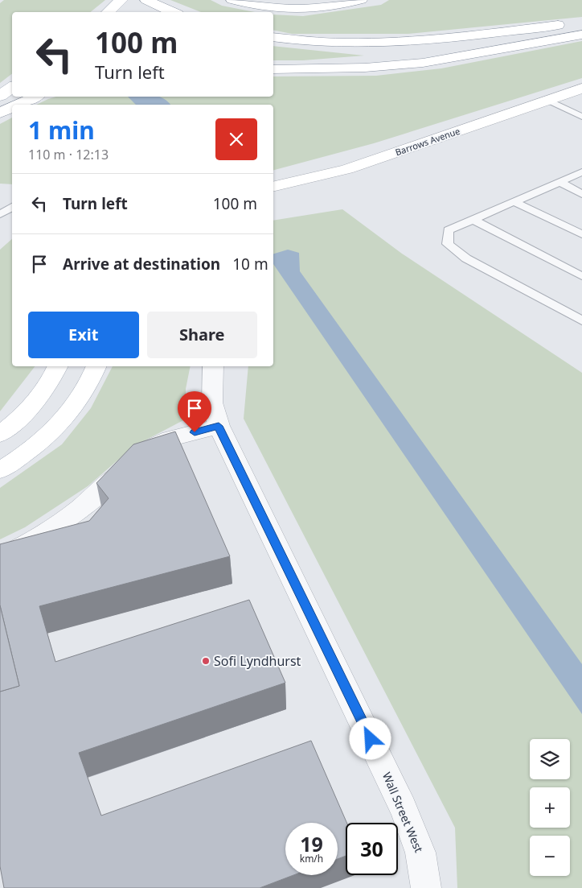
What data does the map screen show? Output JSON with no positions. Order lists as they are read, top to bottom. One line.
{"streets":{"main road":["Barrows Avenue"],"street":["Wall Street West"]},"places":["Sofi Lyndhurst"],"page":{"turn":["100 m","Turn left"],"heading":["1 min","110 m · 12:13"],"list":[{"name":"Turn left","value":"100 m"},{"name":"Arrive at destination","value":"10 m"}],"buttons":["Exit","Share"],"map_buttons":["+","−"],"speed":"19 km/h","limit":"30"}}
